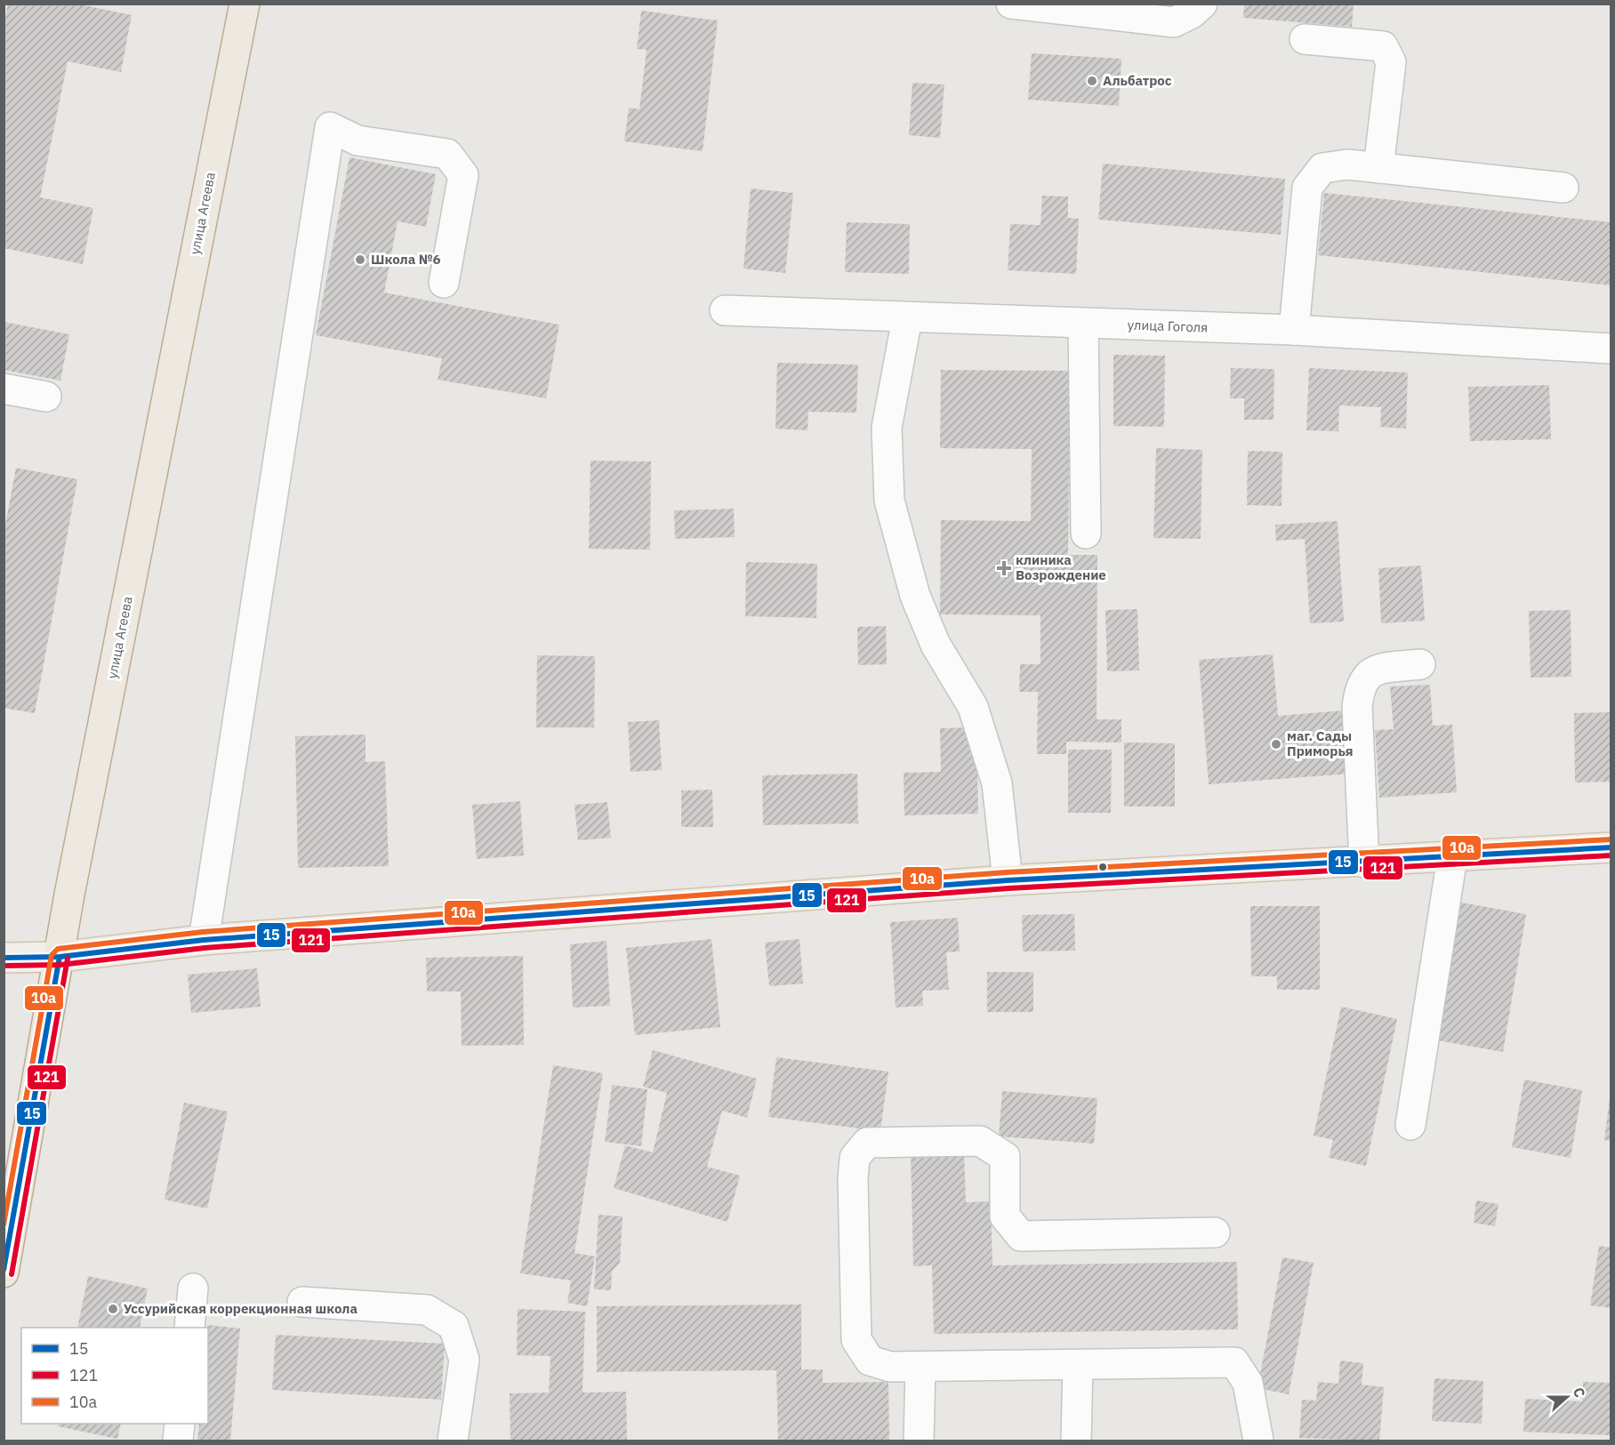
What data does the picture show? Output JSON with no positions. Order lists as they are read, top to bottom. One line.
{"streets":{"highway":["улица Агеева"],"street":["улица Гоголя"]},"places":{"other":["Альбатрос","Школа №6","маг. Сады Приморья","Уссурийская коррекционная школа"],"health":["клиника Возрождение"]},"lines":["transit line 10а","transit line 15","transit line 121"],"legend":["15","121","10а"],"north":"right"}
